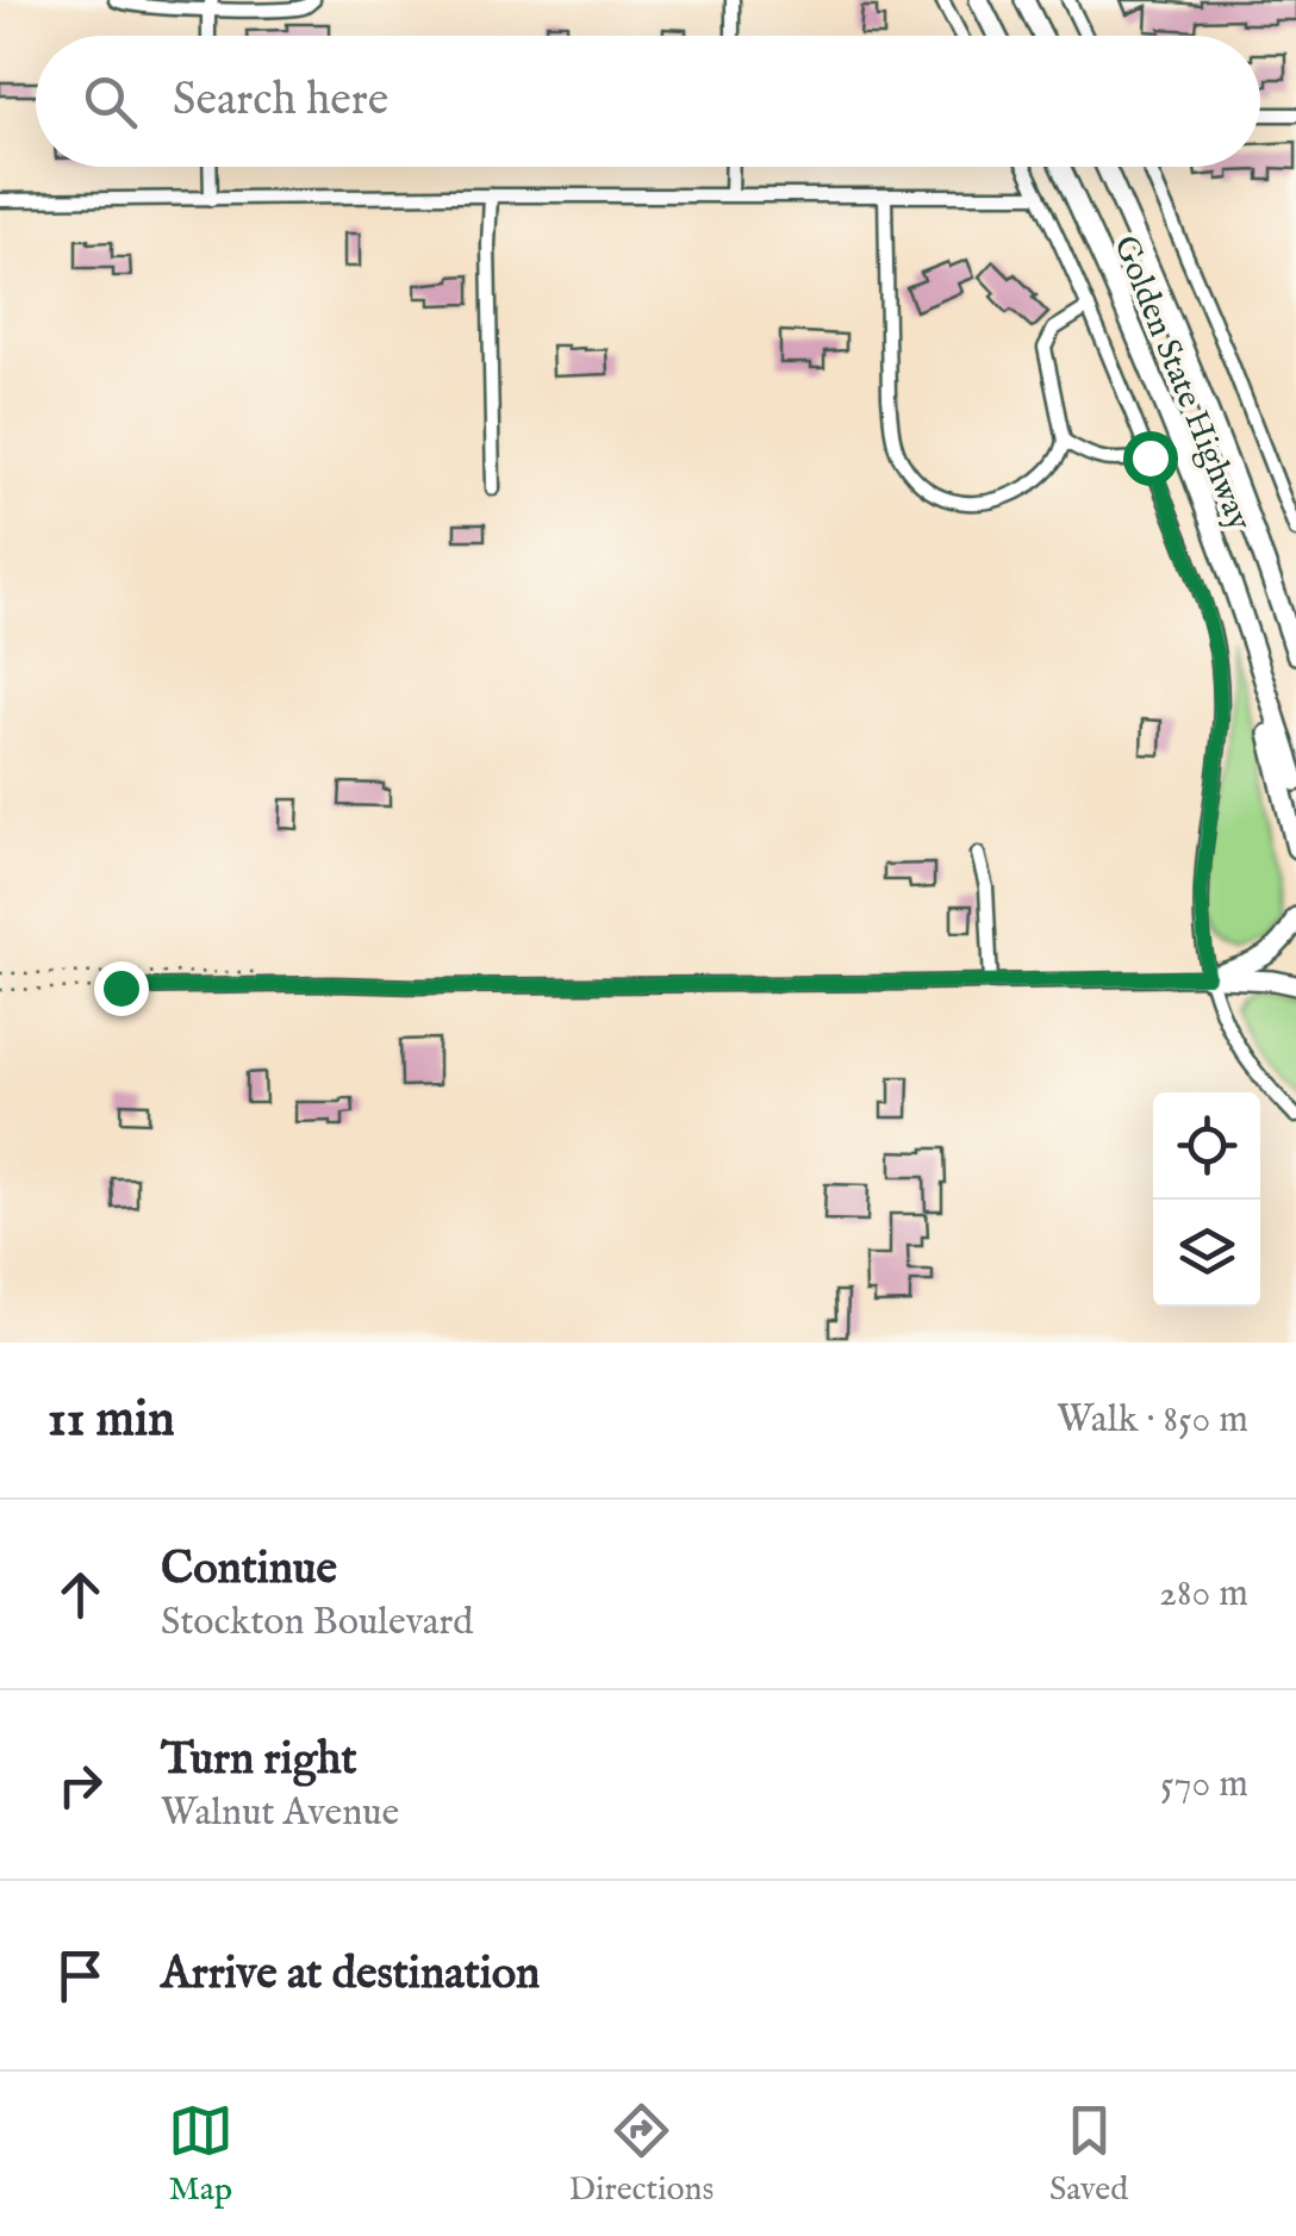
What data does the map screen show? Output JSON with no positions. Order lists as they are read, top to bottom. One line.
{"streets":{"highway":["Golden State Highway"]},"page":{"search":"Search here","heading":["11 min","Walk · 850 m"],"list":[["Continue","Stockton Boulevard","280 m"],["Turn right","Walnut Avenue","570 m"],"Arrive at destination"],"nav":["Map","Directions","Saved"]}}
